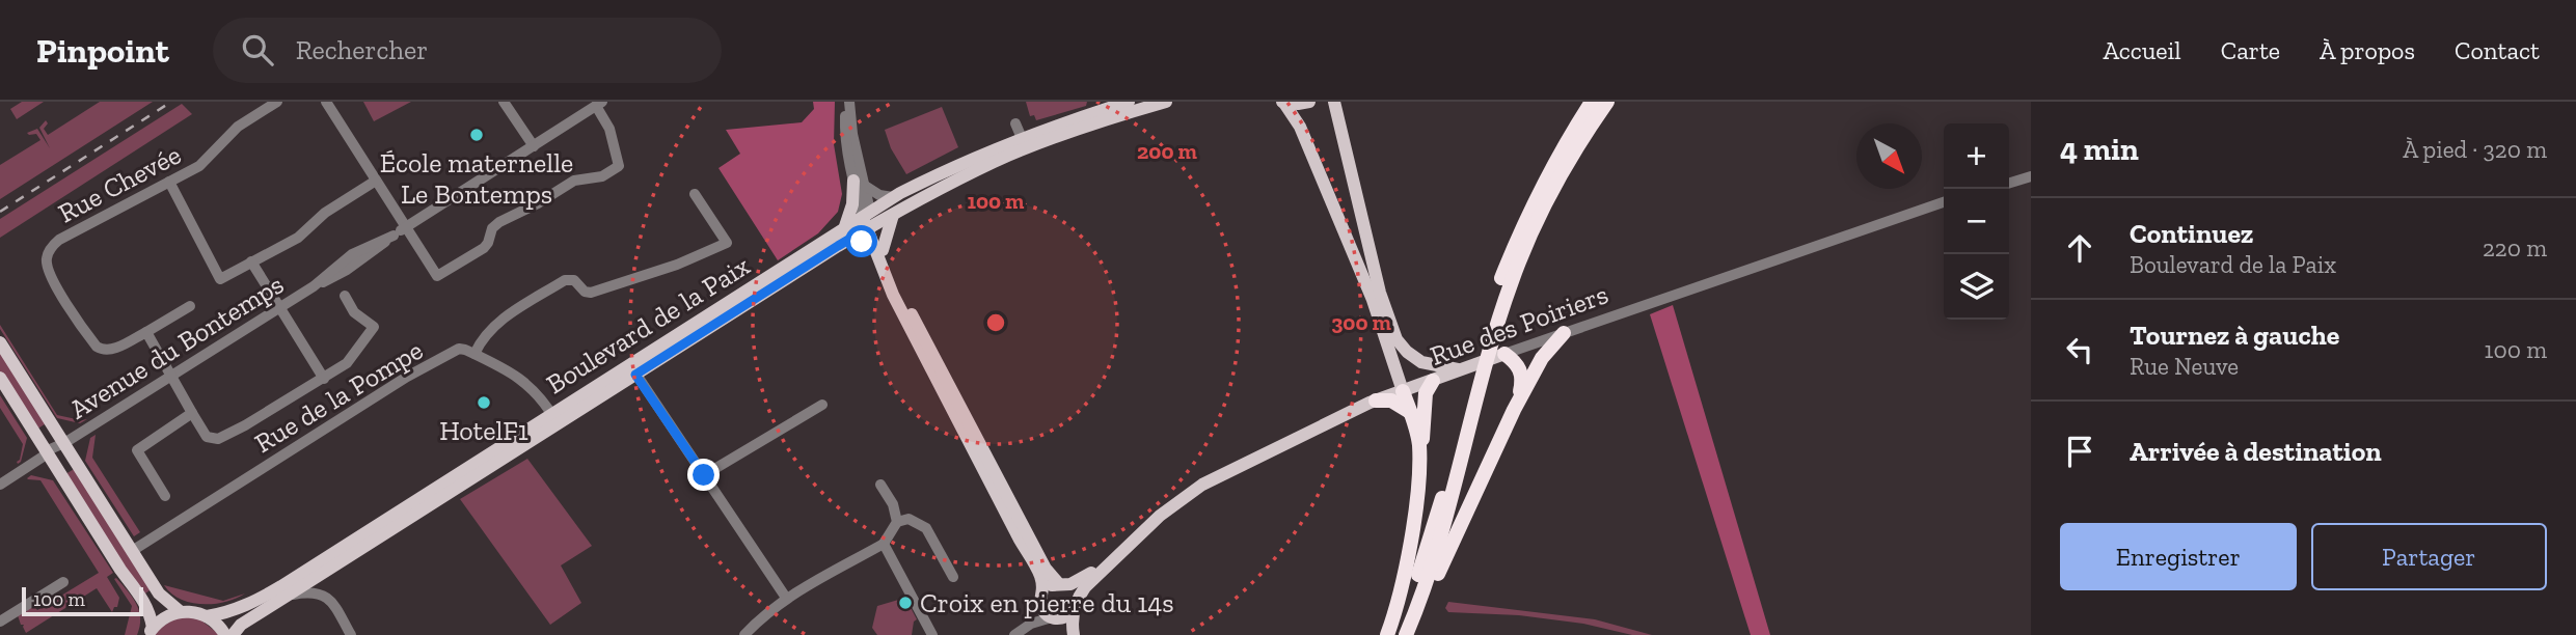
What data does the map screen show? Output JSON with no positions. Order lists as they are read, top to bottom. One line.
{"streets":{"main road":["Boulevard de la Paix","Rue des Poiriers"],"street":["Rue Chevée","Avenue du Bontemps","Rue de la Pompe"]},"places":["École maternelle Le Bontemps","HotelF1","Croix en pierre du 14s"],"scale_bar":"100 m","north":"bottom right","page":{"header":"Pinpoint","search":"Rechercher","nav":["Accueil","Carte","À propos","Contact"],"heading":["4 min","À pied · 320 m"],"map_buttons":["+","−"],"list":[["Continuez","Boulevard de la Paix","220 m"],["Tournez à gauche","Rue Neuve","100 m"],"Arrivée à destination"],"buttons":["Enregistrer","Partager"],"scale":"100 m"},"rings":["200 m","100 m","300 m"]}
